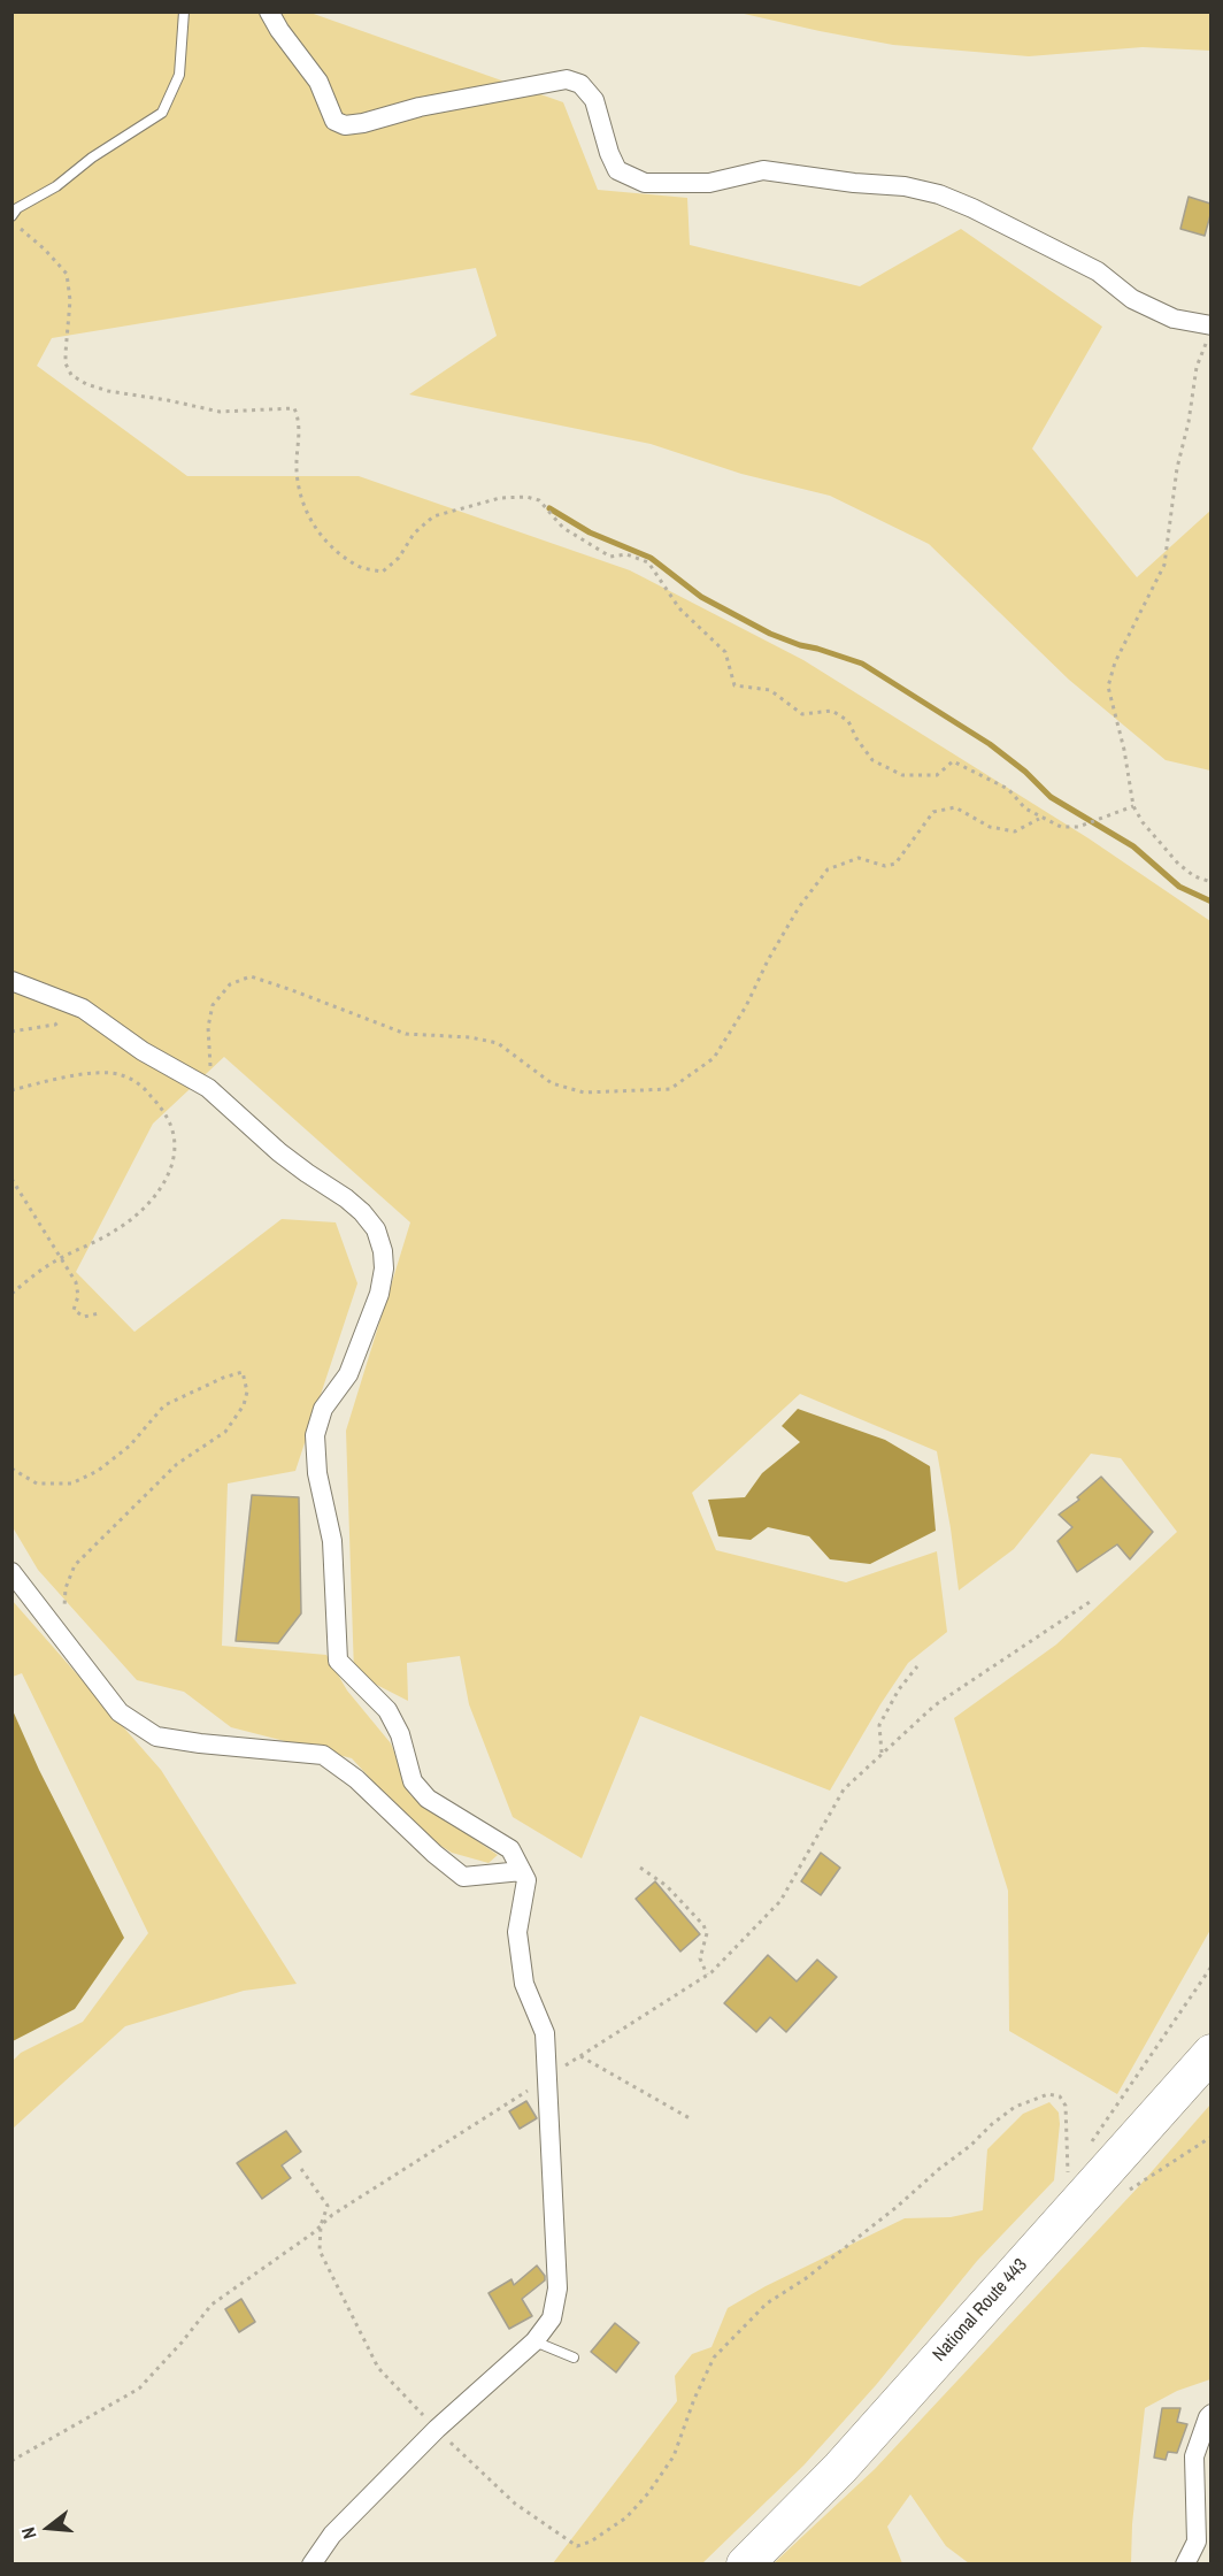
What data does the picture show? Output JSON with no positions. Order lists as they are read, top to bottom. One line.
{"streets":{"highway":["National Route 443"]},"north":"left"}
